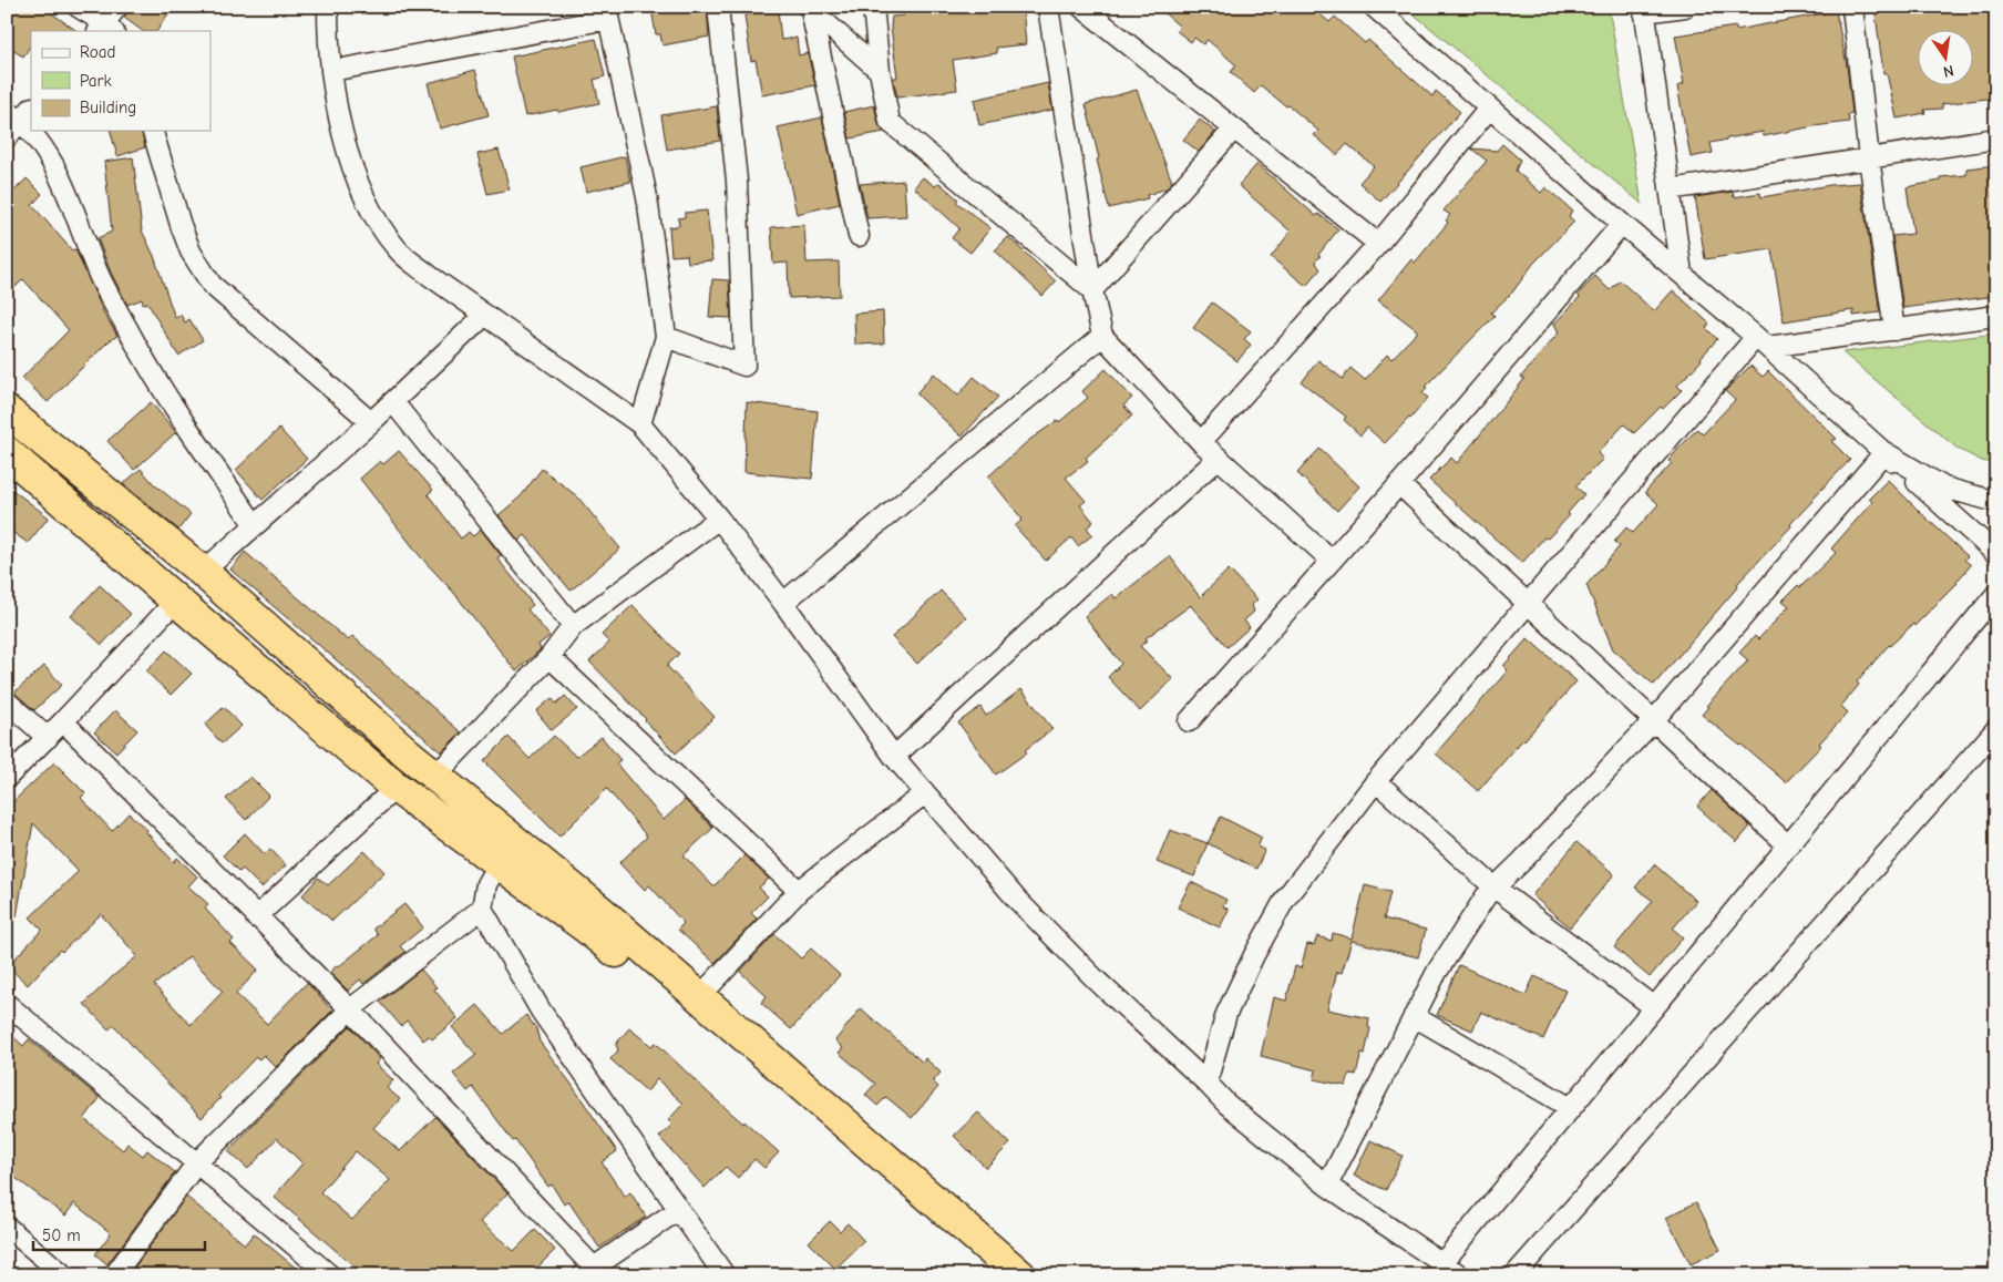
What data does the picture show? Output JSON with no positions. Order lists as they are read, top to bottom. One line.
{"legend":["Road","Park","Building"],"scale_bar":"50 m","north":"bottom"}
